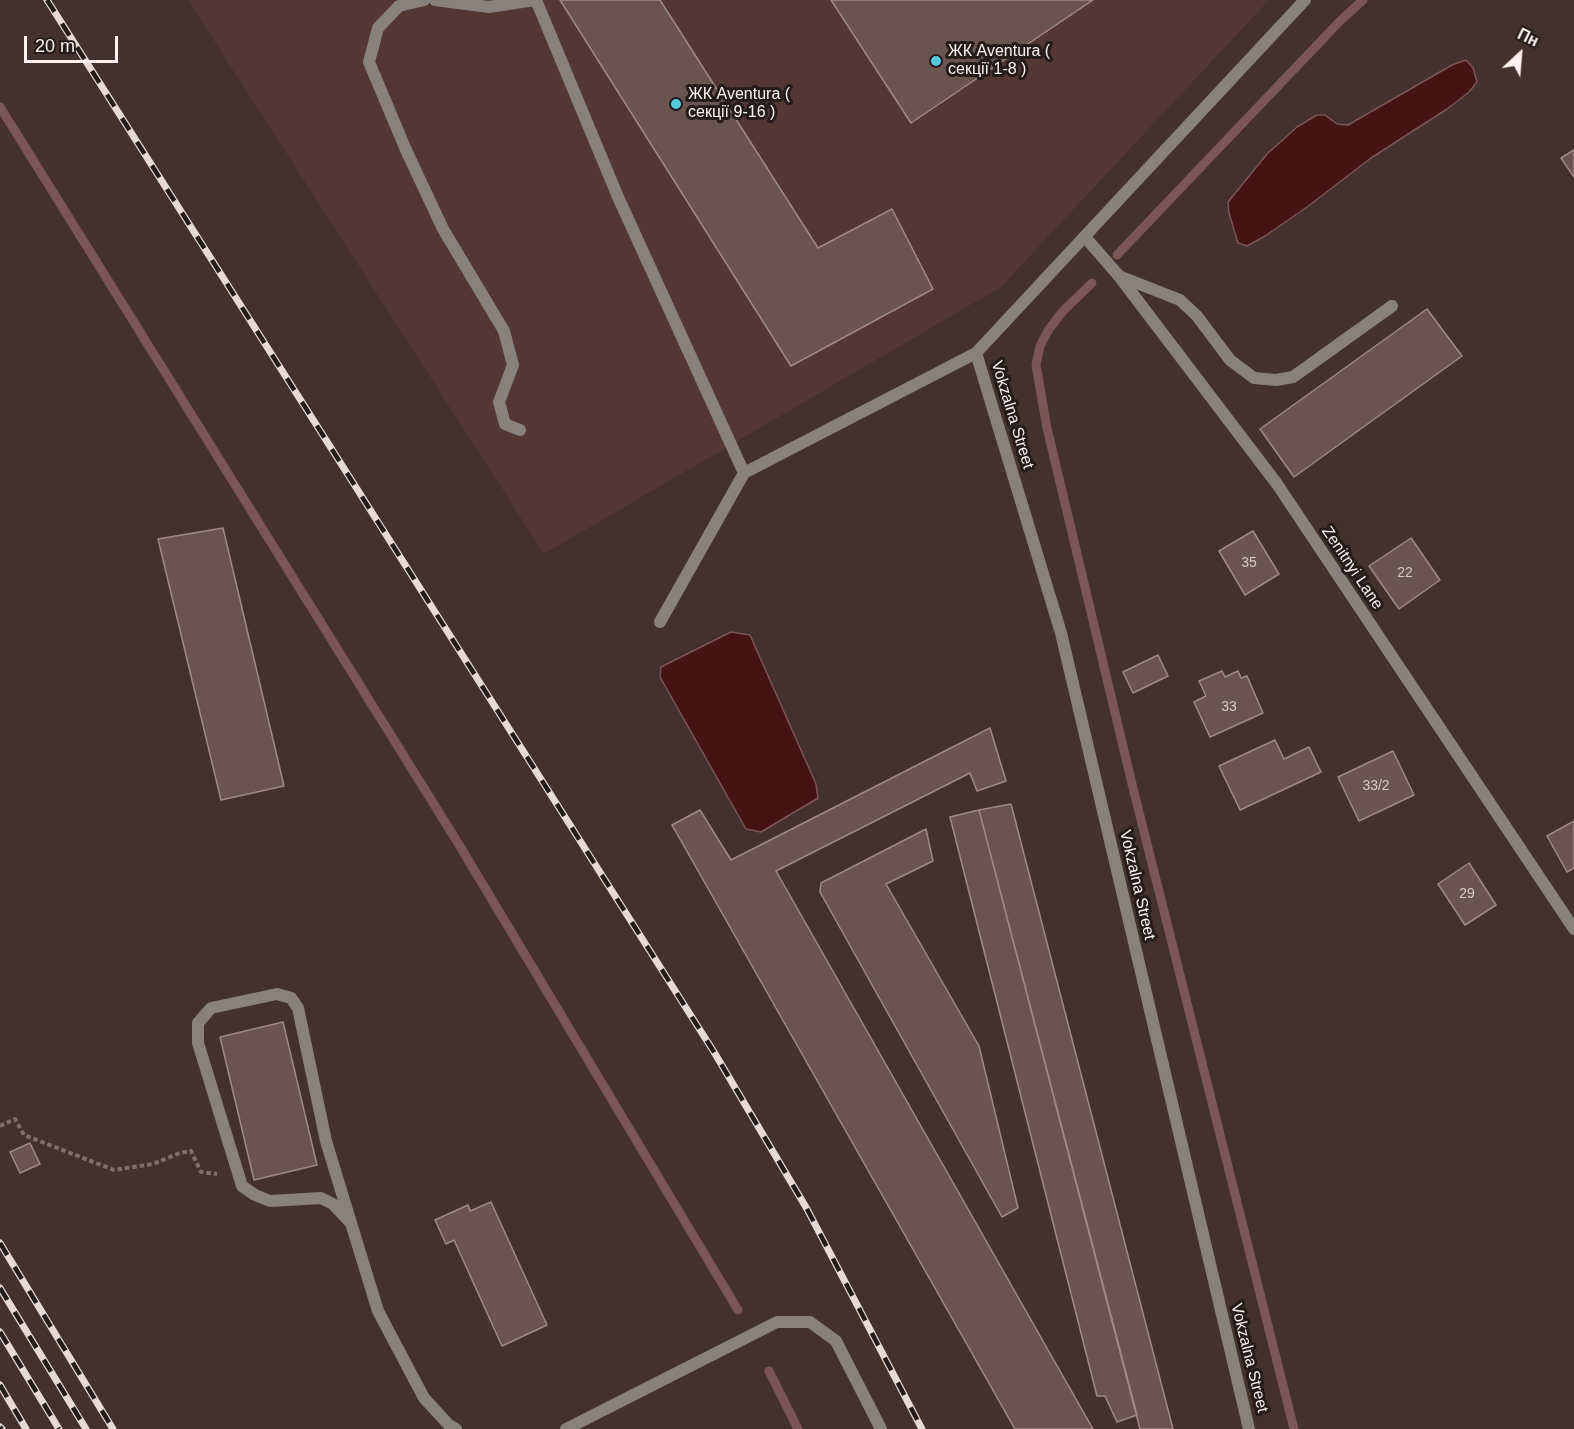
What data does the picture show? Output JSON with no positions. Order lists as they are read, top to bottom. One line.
{"streets":{"street":["Vokzalna Street","Zenitnyi Lane"]},"places":["ЖК Aventura ( секції 1-8 )","ЖК Aventura ( секції 9-16 )"],"house_numbers":["35","22","33","33/2","29"],"scale_bar":"20 m","north":"top right"}
